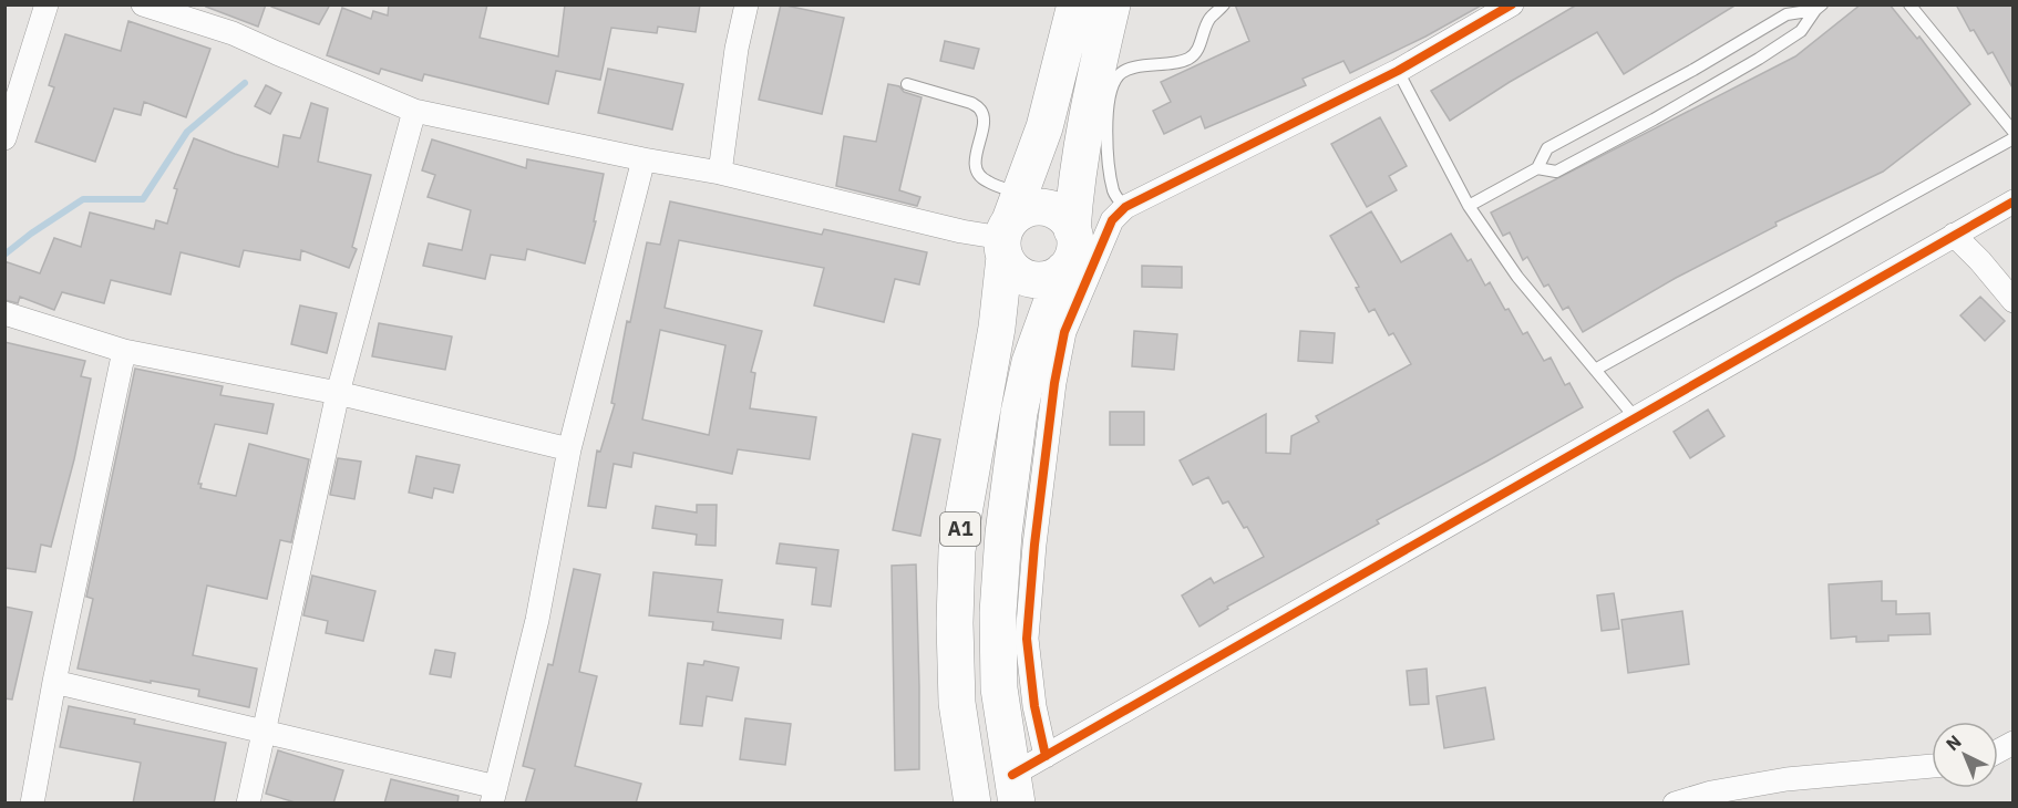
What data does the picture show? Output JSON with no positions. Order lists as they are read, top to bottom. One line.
{"streets":{"highway":["A1"]},"north":"top left"}
